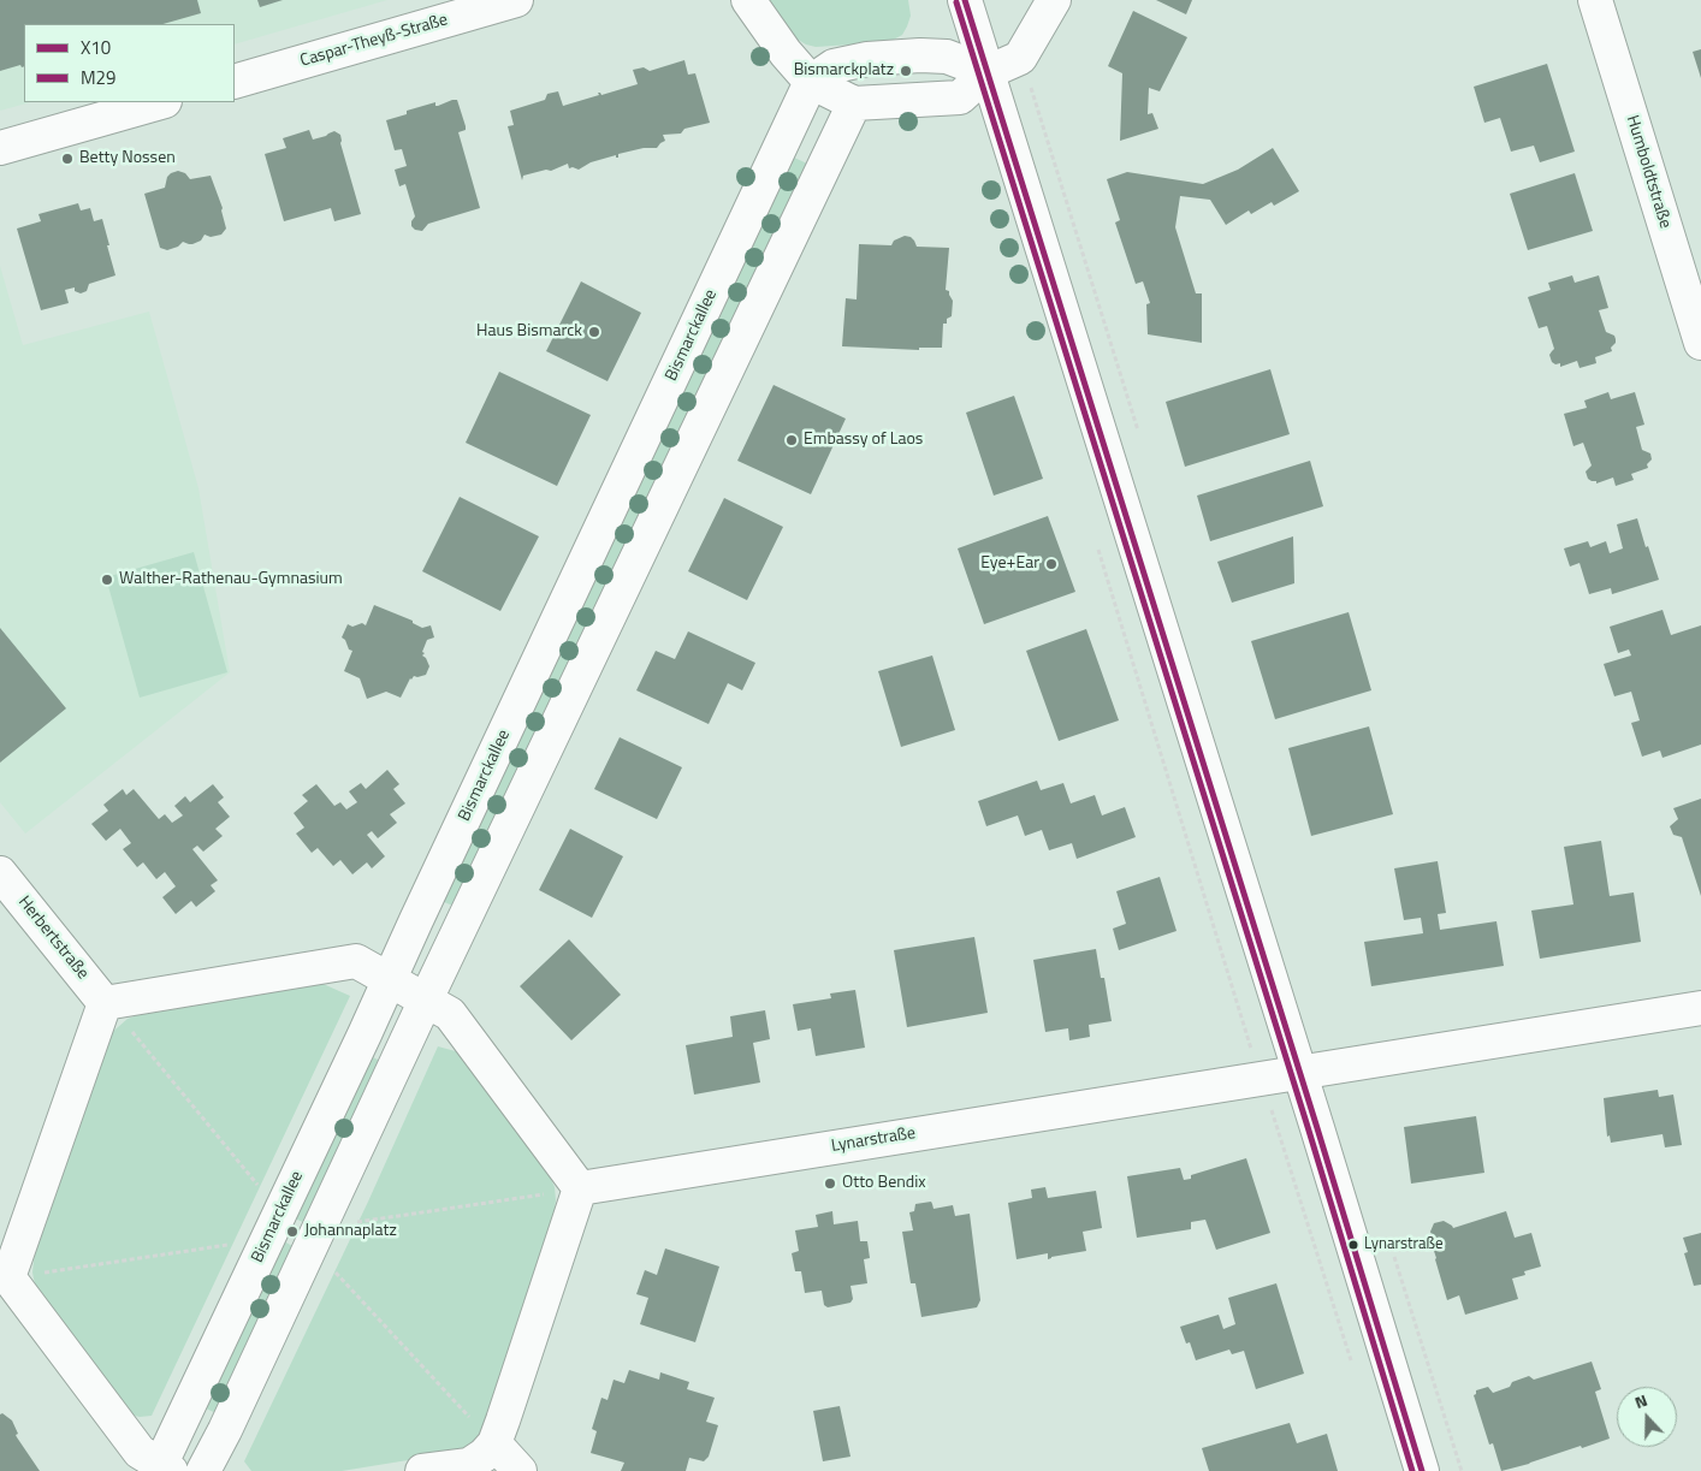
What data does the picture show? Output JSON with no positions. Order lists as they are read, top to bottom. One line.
{"streets":{"street":["Caspar-Theyß-Straße","Humboldtstraße","Bismarckallee","Herbertstraße","Lynarstraße"]},"places":["Bismarckplatz","Betty Nossen","Haus Bismarck","Embassy of Laos","Eye+Ear","Walther-Rathenau-Gymnasium","Otto Bendix","Johannaplatz","Lynarstraße"],"lines":["transit line X10","transit line M29"],"legend":["X10","M29"],"north":"top"}
